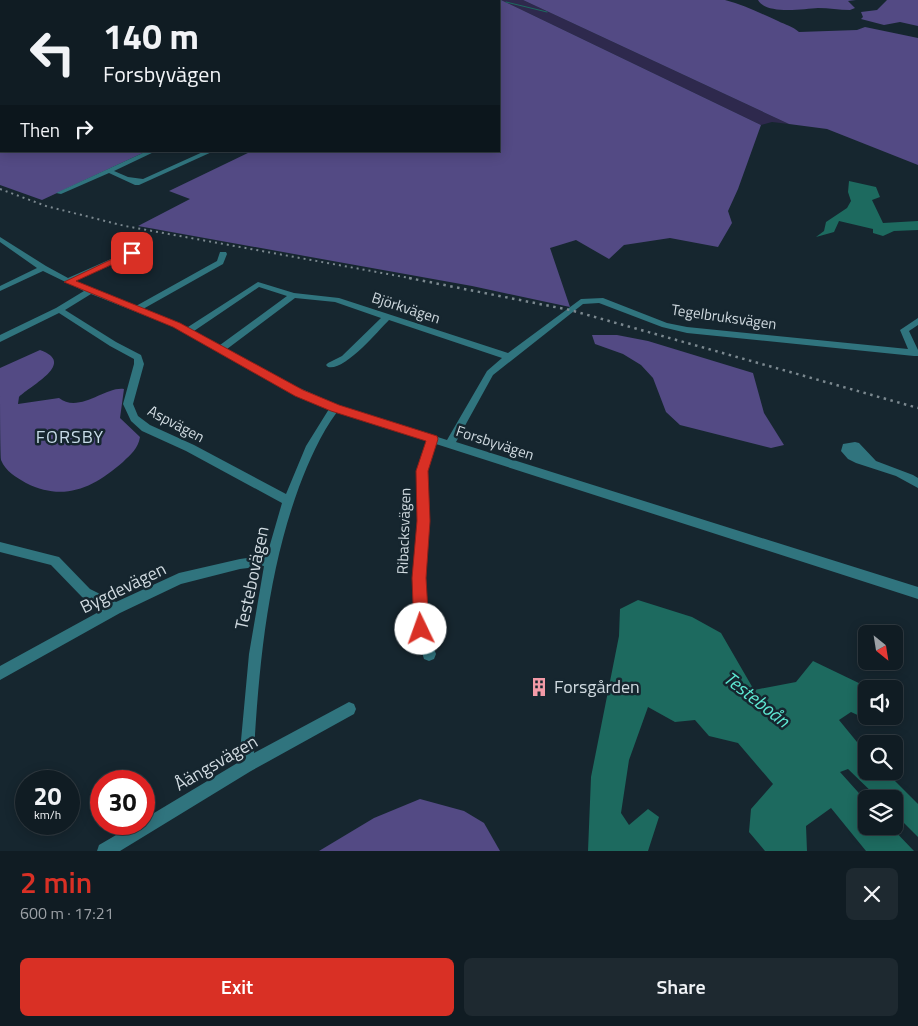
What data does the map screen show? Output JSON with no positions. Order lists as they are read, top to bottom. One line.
{"streets":{"street":["Björkvägen","Tegelbruksvägen","Aspvägen","Forsbyvägen","Ribacksvägen","Testebovägen","Bygdevägen","Åängsvägen"]},"crossings":[["Björkvägen","Tegelbruksvägen"],["Björkvägen","Forsbyvägen"],["Tegelbruksvägen","Forsbyvägen"],["Aspvägen","Testebovägen"],["Forsbyvägen","Ribacksvägen"],["Forsbyvägen","Testebovägen"],["Testebovägen","Bygdevägen"],["Testebovägen","Åängsvägen"]],"districts":["FORSBY"],"water":["Testeboån"],"places":{"building":["Forsgården"]},"north":"bottom right","page":{"turn":["140 m","Forsbyvägen"],"then":"Then","speed":"20 km/h","limit":"30","heading":["2 min","600 m · 17:21"],"buttons":["Exit","Share"]}}
